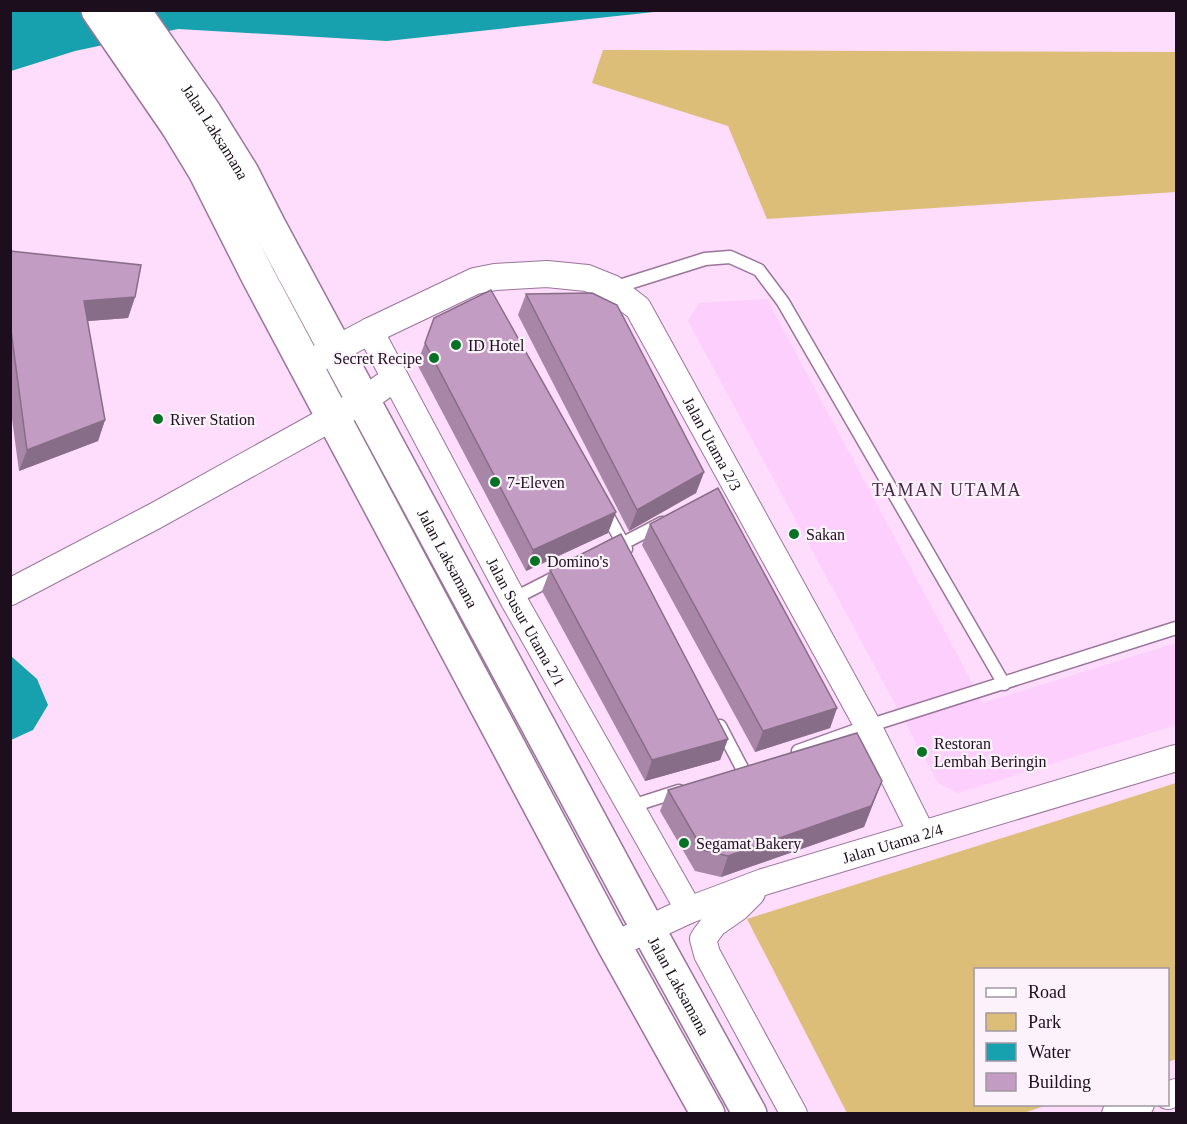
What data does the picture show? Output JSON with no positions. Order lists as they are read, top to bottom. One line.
{"streets":{"main road":["Jalan Laksamana"],"street":["Jalan Utama 2/3","Jalan Susur Utama 2/1","Jalan Utama 2/4"]},"crossings":[["Jalan Laksamana","Jalan Utama 2/3"],["Jalan Laksamana","Jalan Utama 2/4"],["Jalan Utama 2/3","Jalan Susur Utama 2/1"],["Jalan Utama 2/3","Jalan Utama 2/4"],["Jalan Susur Utama 2/1","Jalan Utama 2/4"]],"districts":["TAMAN UTAMA"],"places":["ID Hotel","Secret Recipe","River Station","7-Eleven","Sakan","Domino's","Restoran Lembah Beringin","Segamat Bakery"],"legend":["Road","Park","Water","Building"]}
